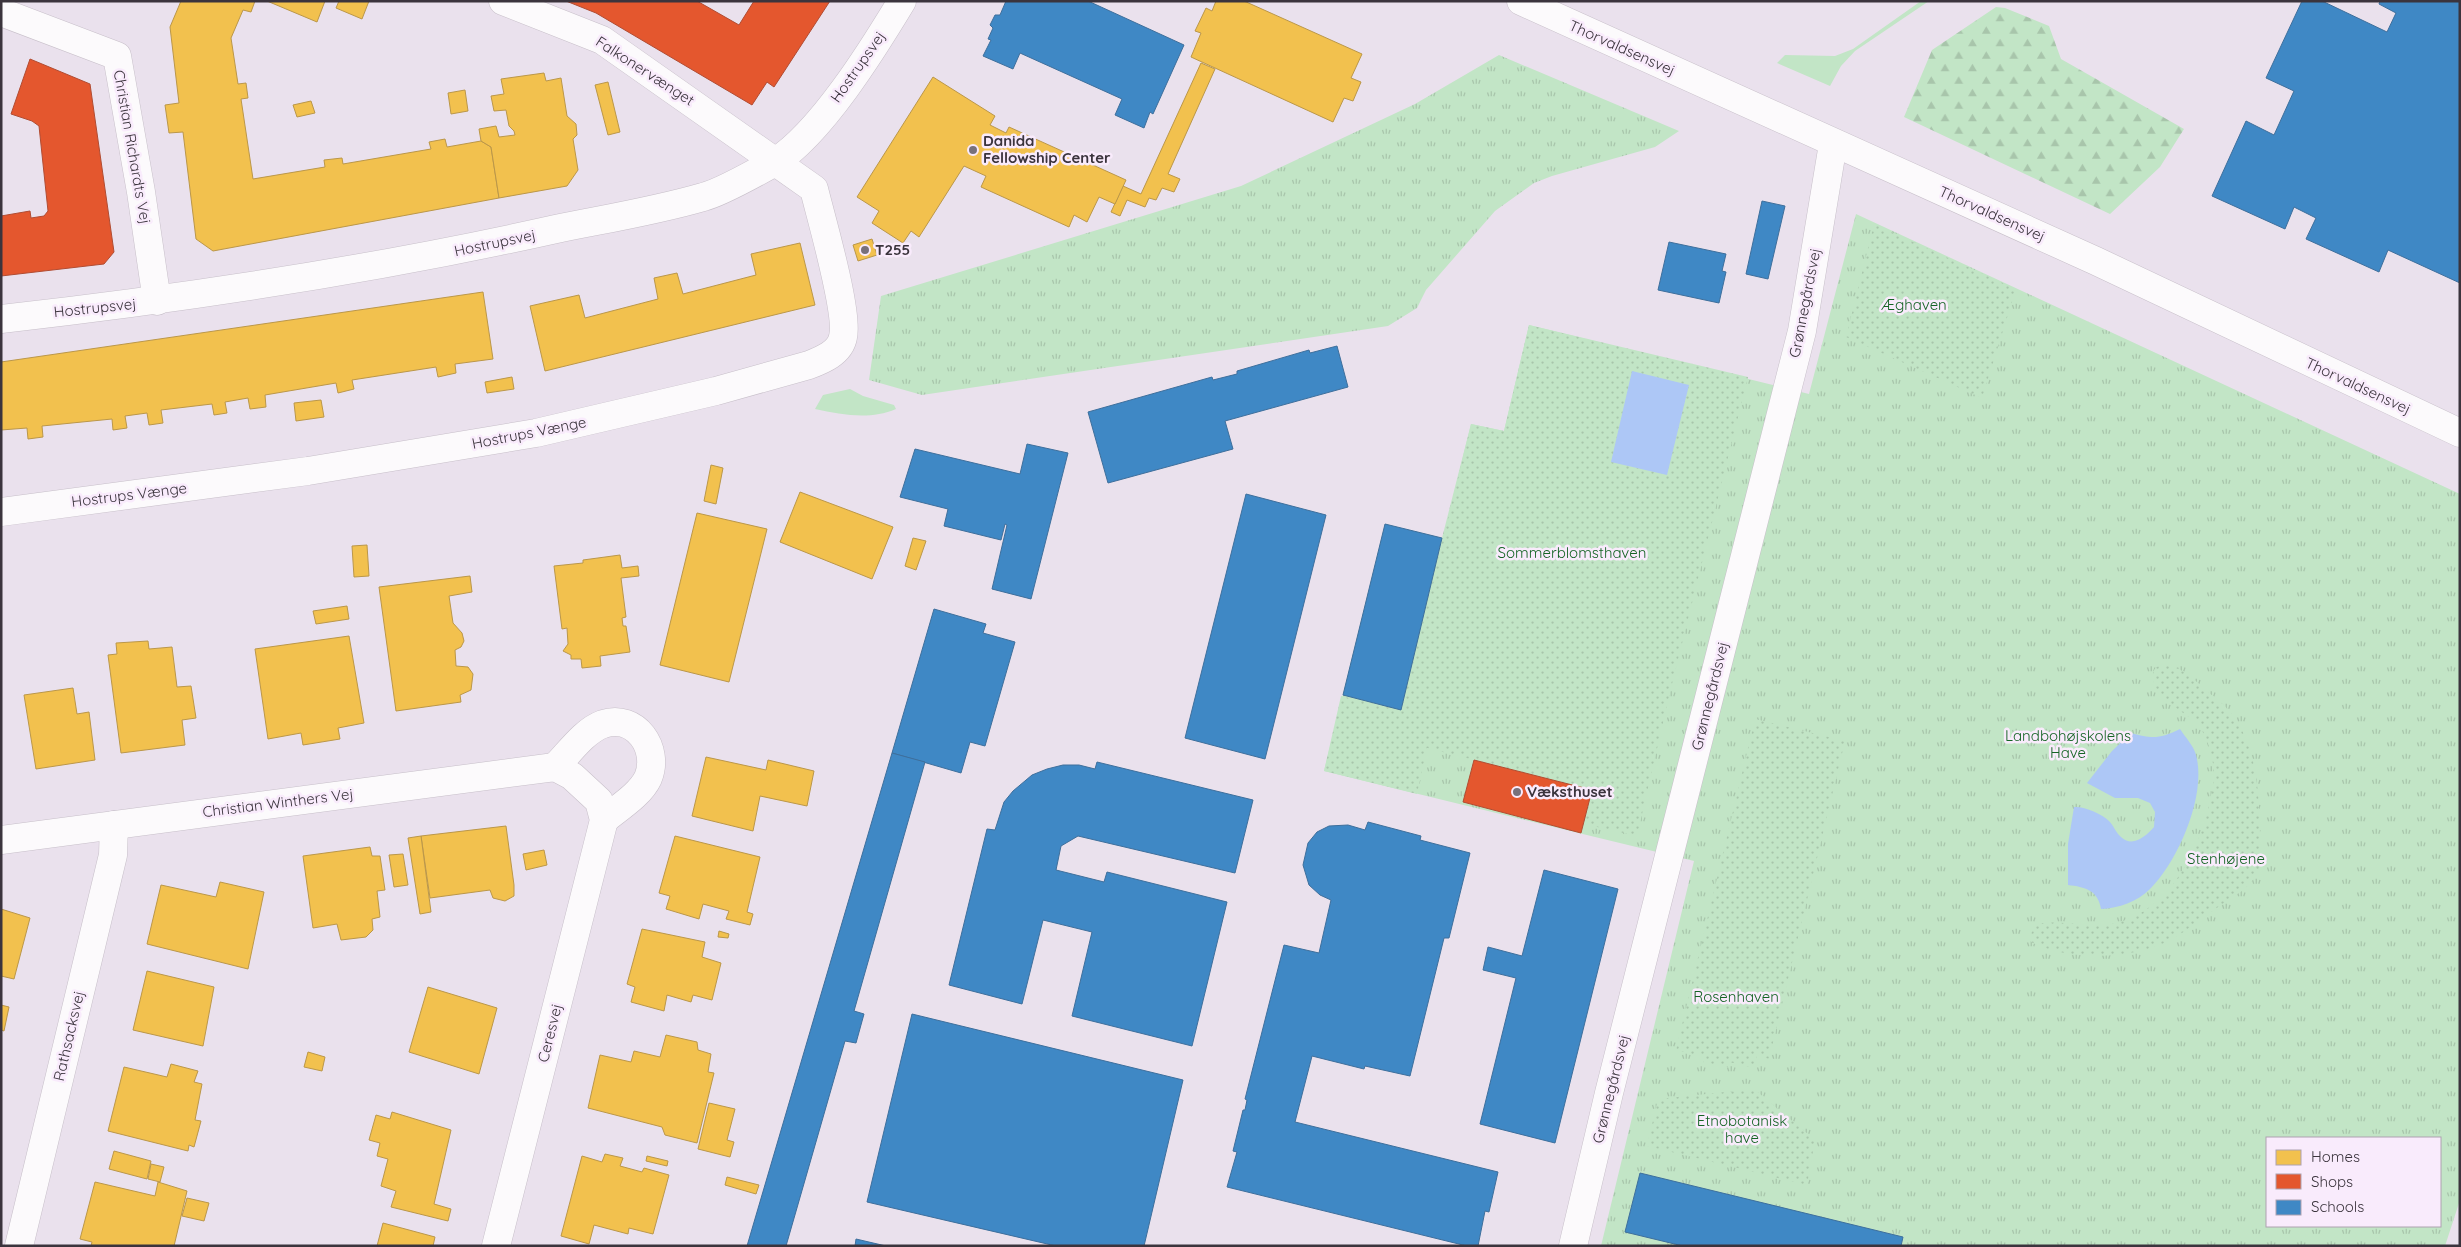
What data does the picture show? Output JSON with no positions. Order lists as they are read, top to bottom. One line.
{"streets":{"street":["Thorvaldsensvej","Hostrupsvej","Falkonervænget","Christian Richardts Vej","Grønnegårdsvej","Hostrups Vænge","Christian Winthers Vej","Ceresvej","Rathsacksvej"]},"crossings":[["Thorvaldsensvej","Grønnegårdsvej"],["Hostrupsvej","Falkonervænget"],["Hostrupsvej","Christian Richardts Vej"],["Hostrupsvej","Hostrups Vænge"],["Falkonervænget","Hostrups Vænge"],["Christian Winthers Vej","Rathsacksvej"]],"parks":["Æghaven","Sommerblomsthaven","Landbohøjskolens Have","Stenhøjene","Rosenhaven","Etnobotanisk have"],"places":["Danida Fellowship Center","T255","Væksthuset"],"legend":["Homes","Shops","Schools"]}
